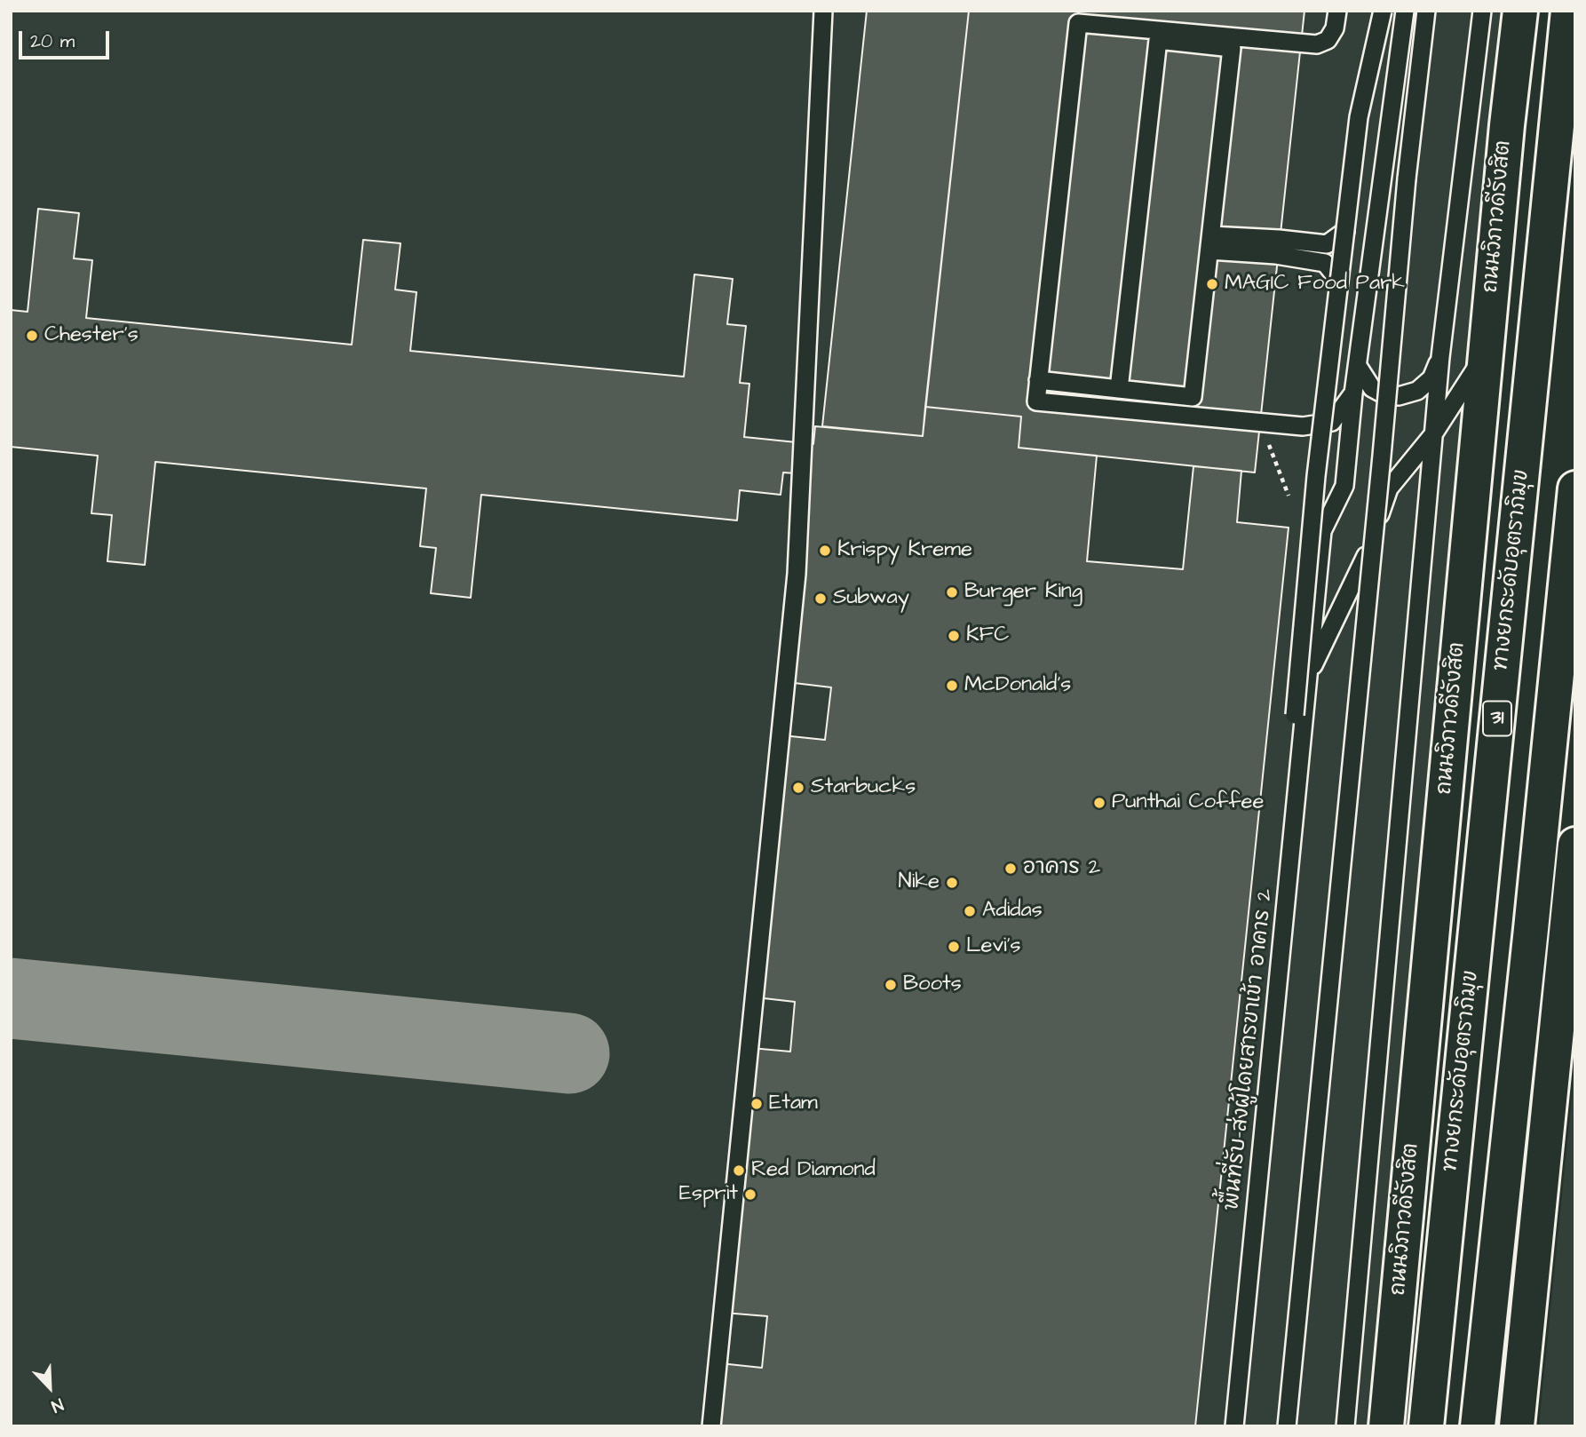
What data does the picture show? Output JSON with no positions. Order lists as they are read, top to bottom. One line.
{"streets":{"highway":["ถนนวิภาวดีรังสิต","ทางยกระดับอุตราภิมุข","31"],"lane":["พื้นที่รับ-ส่งผู้โดยสารขาเข้า อาคาร 2"]},"places":["MAGIC Food Park","Chester's","Krispy Kreme","Burger King","Subway","KFC","McDonald's","Starbucks","Punthai Coffee","อาคาร 2","Nike","Adidas","Levi's","Boots","Etam","Red Diamond","Esprit"],"scale_bar":"20 m","north":"bottom right"}
